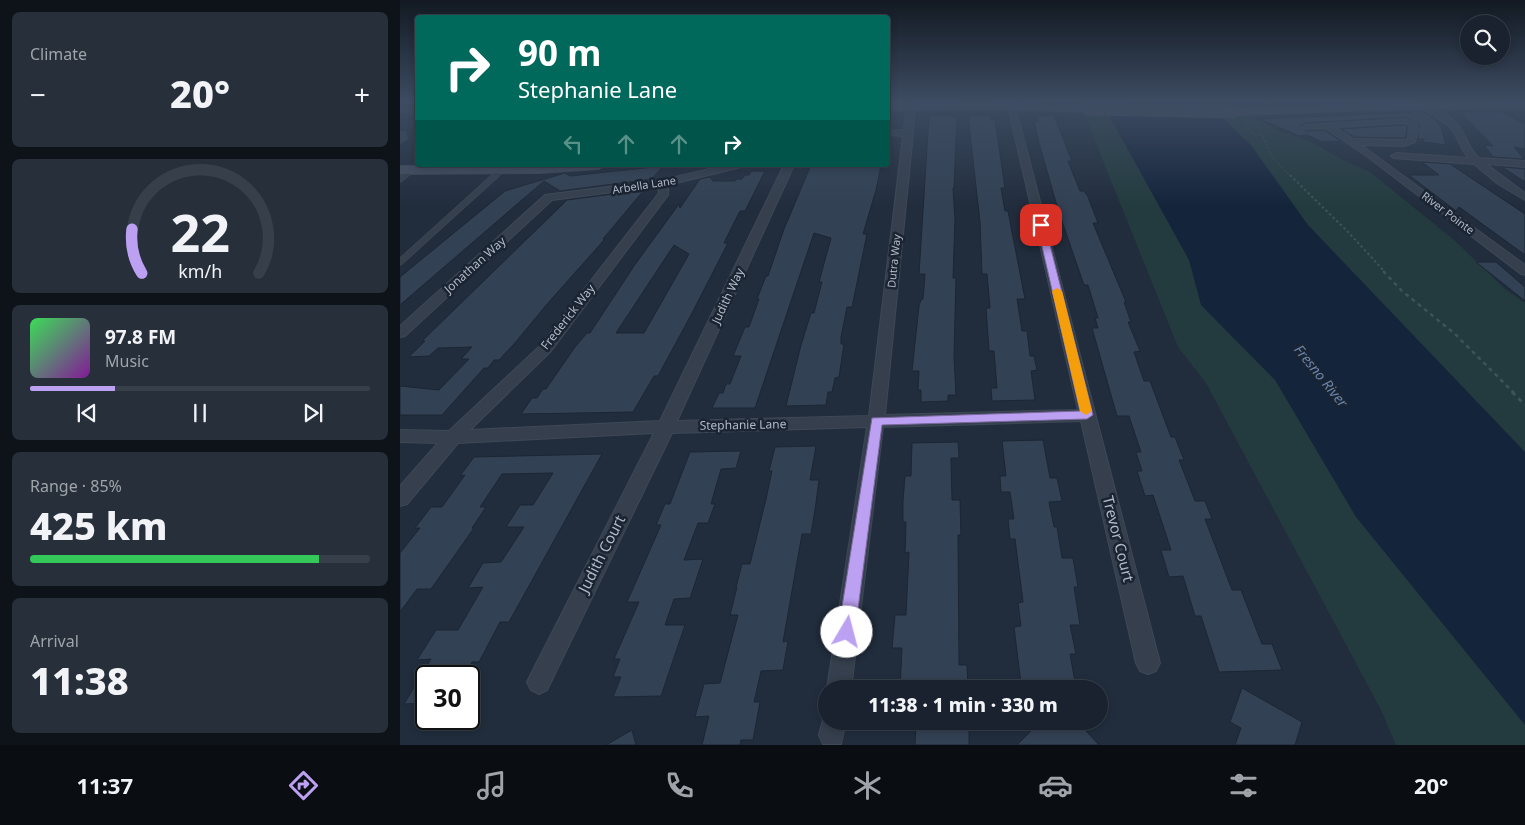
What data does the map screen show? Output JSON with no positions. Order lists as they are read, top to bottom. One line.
{"streets":{"street":["Arbella Lane","River Pointe","Dutra Way","Jonathan Way","Judith Way","Frederick Way","Stephanie Lane","Trevor Court","Judith Court"]},"crossings":[["Arbella Lane","Jonathan Way"],["Arbella Lane","Frederick Way"],["Dutra Way","Stephanie Lane"],["Judith Way","Stephanie Lane"],["Judith Way","Judith Court"],["Frederick Way","Stephanie Lane"],["Stephanie Lane","Trevor Court"],["Stephanie Lane","Judith Court"]],"water":["Fresno River"],"page":{"tile":["Climate",["Range · 85%","425 km"],["Arrival","11:38"]],"turn":["90 m","Stephanie Lane"],"heat":["−","20°","+"],"song":["97.8 FM","Music"],"limit":"30","trip":"11:38 · 1 min · 330 m","tabs":["11:37","20°"],"gauge":["22","km/h"]}}
